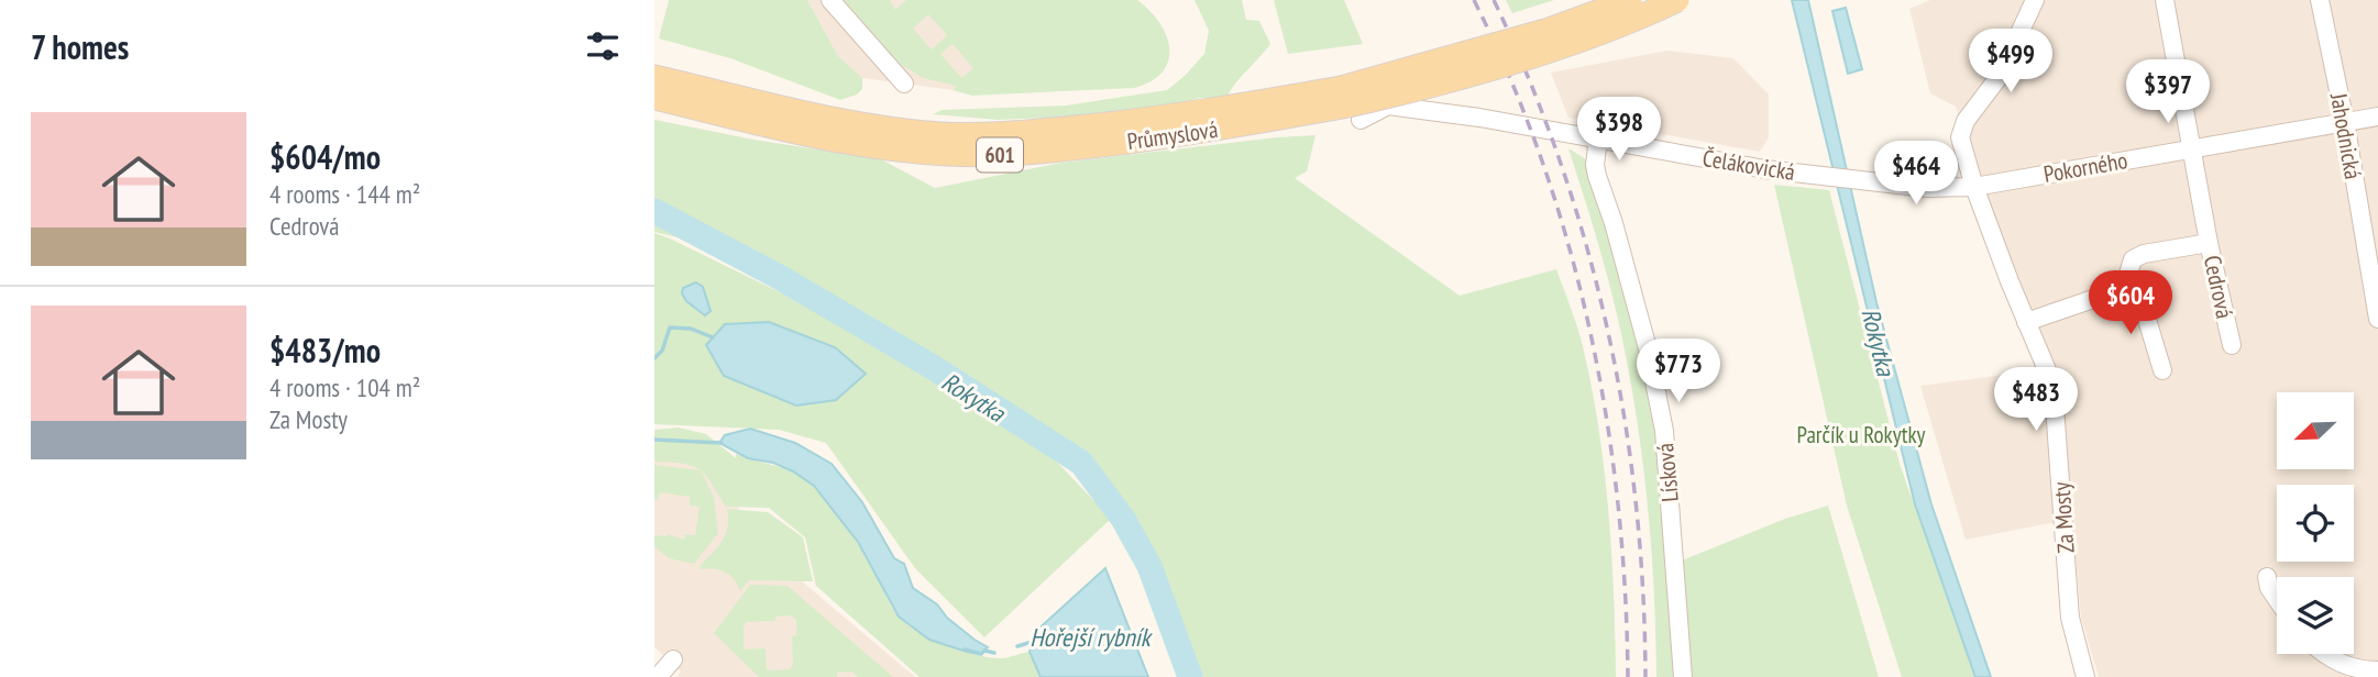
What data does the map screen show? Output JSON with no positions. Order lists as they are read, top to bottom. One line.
{"streets":{"main road":["Průmyslová","601"],"street":["Jahodnická","Čelákovická","Pokorného","Cedrová","Lísková","Za Mosty"]},"crossings":[["Průmyslová","Čelákovická"],["Jahodnická","Pokorného"],["Čelákovická","Pokorného"],["Čelákovická","Lísková"],["Čelákovická","Za Mosty"],["Pokorného","Za Mosty"]],"water":["Rokytka","Hořejší rybník"],"parks":["Parčík u Rokytky"],"north":"bottom left","page":{"heading":"7 homes","price":["$499","$397","$398","$464","$604","$773","$483"],"list":[{"name":"$604/mo","note":"4 rooms · 144 m² · Cedrová"},{"name":"$483/mo","note":"4 rooms · 104 m² · Za Mosty"}]}}
